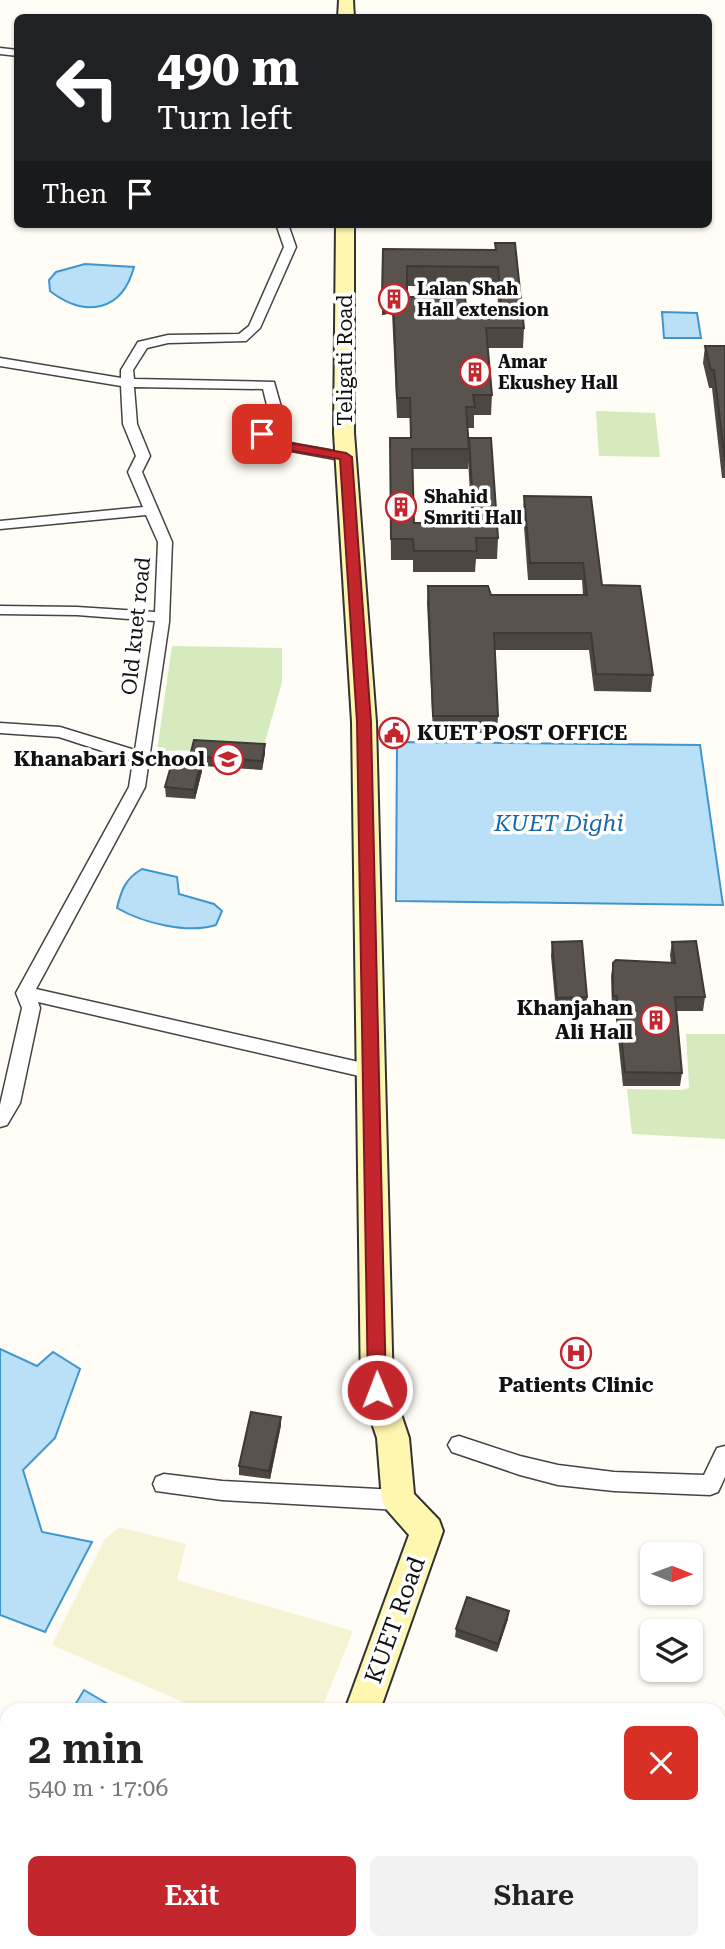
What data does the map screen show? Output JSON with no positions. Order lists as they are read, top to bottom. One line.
{"streets":{"main road":["Teligati Road","KUET Road"],"street":["Old kuet road"]},"crossings":[["Teligati Road","KUET Road"]],"water":["KUET Dighi"],"places":{"building":["Lalan Shah Hall extension","Amar Ekushey Hall","Shahid Smriti Hall","Khanjahan Ali Hall"],"public building":["KUET POST OFFICE"],"school or university":["Khanabari School"],"hospital":["Patients Clinic"]},"north":"right","page":{"turn":["490 m","Turn left"],"then":"Then","heading":["2 min","540 m · 17:06"],"buttons":["Exit","Share"]}}
